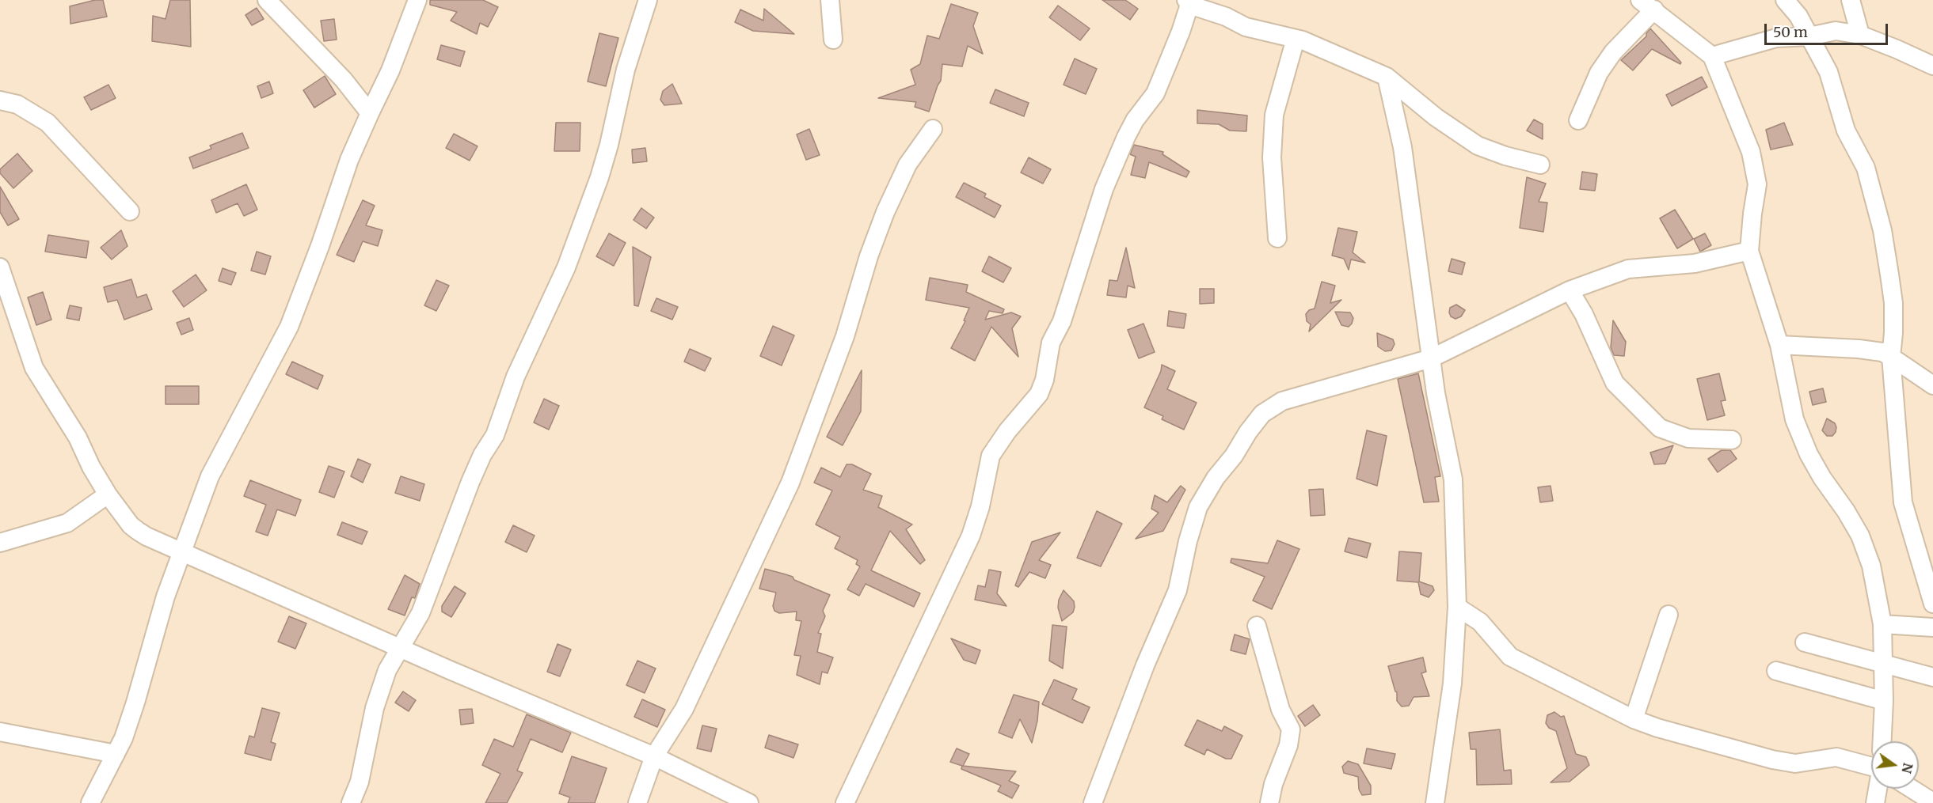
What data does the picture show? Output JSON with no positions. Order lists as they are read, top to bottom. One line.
{"scale_bar":"50 m","north":"right"}
